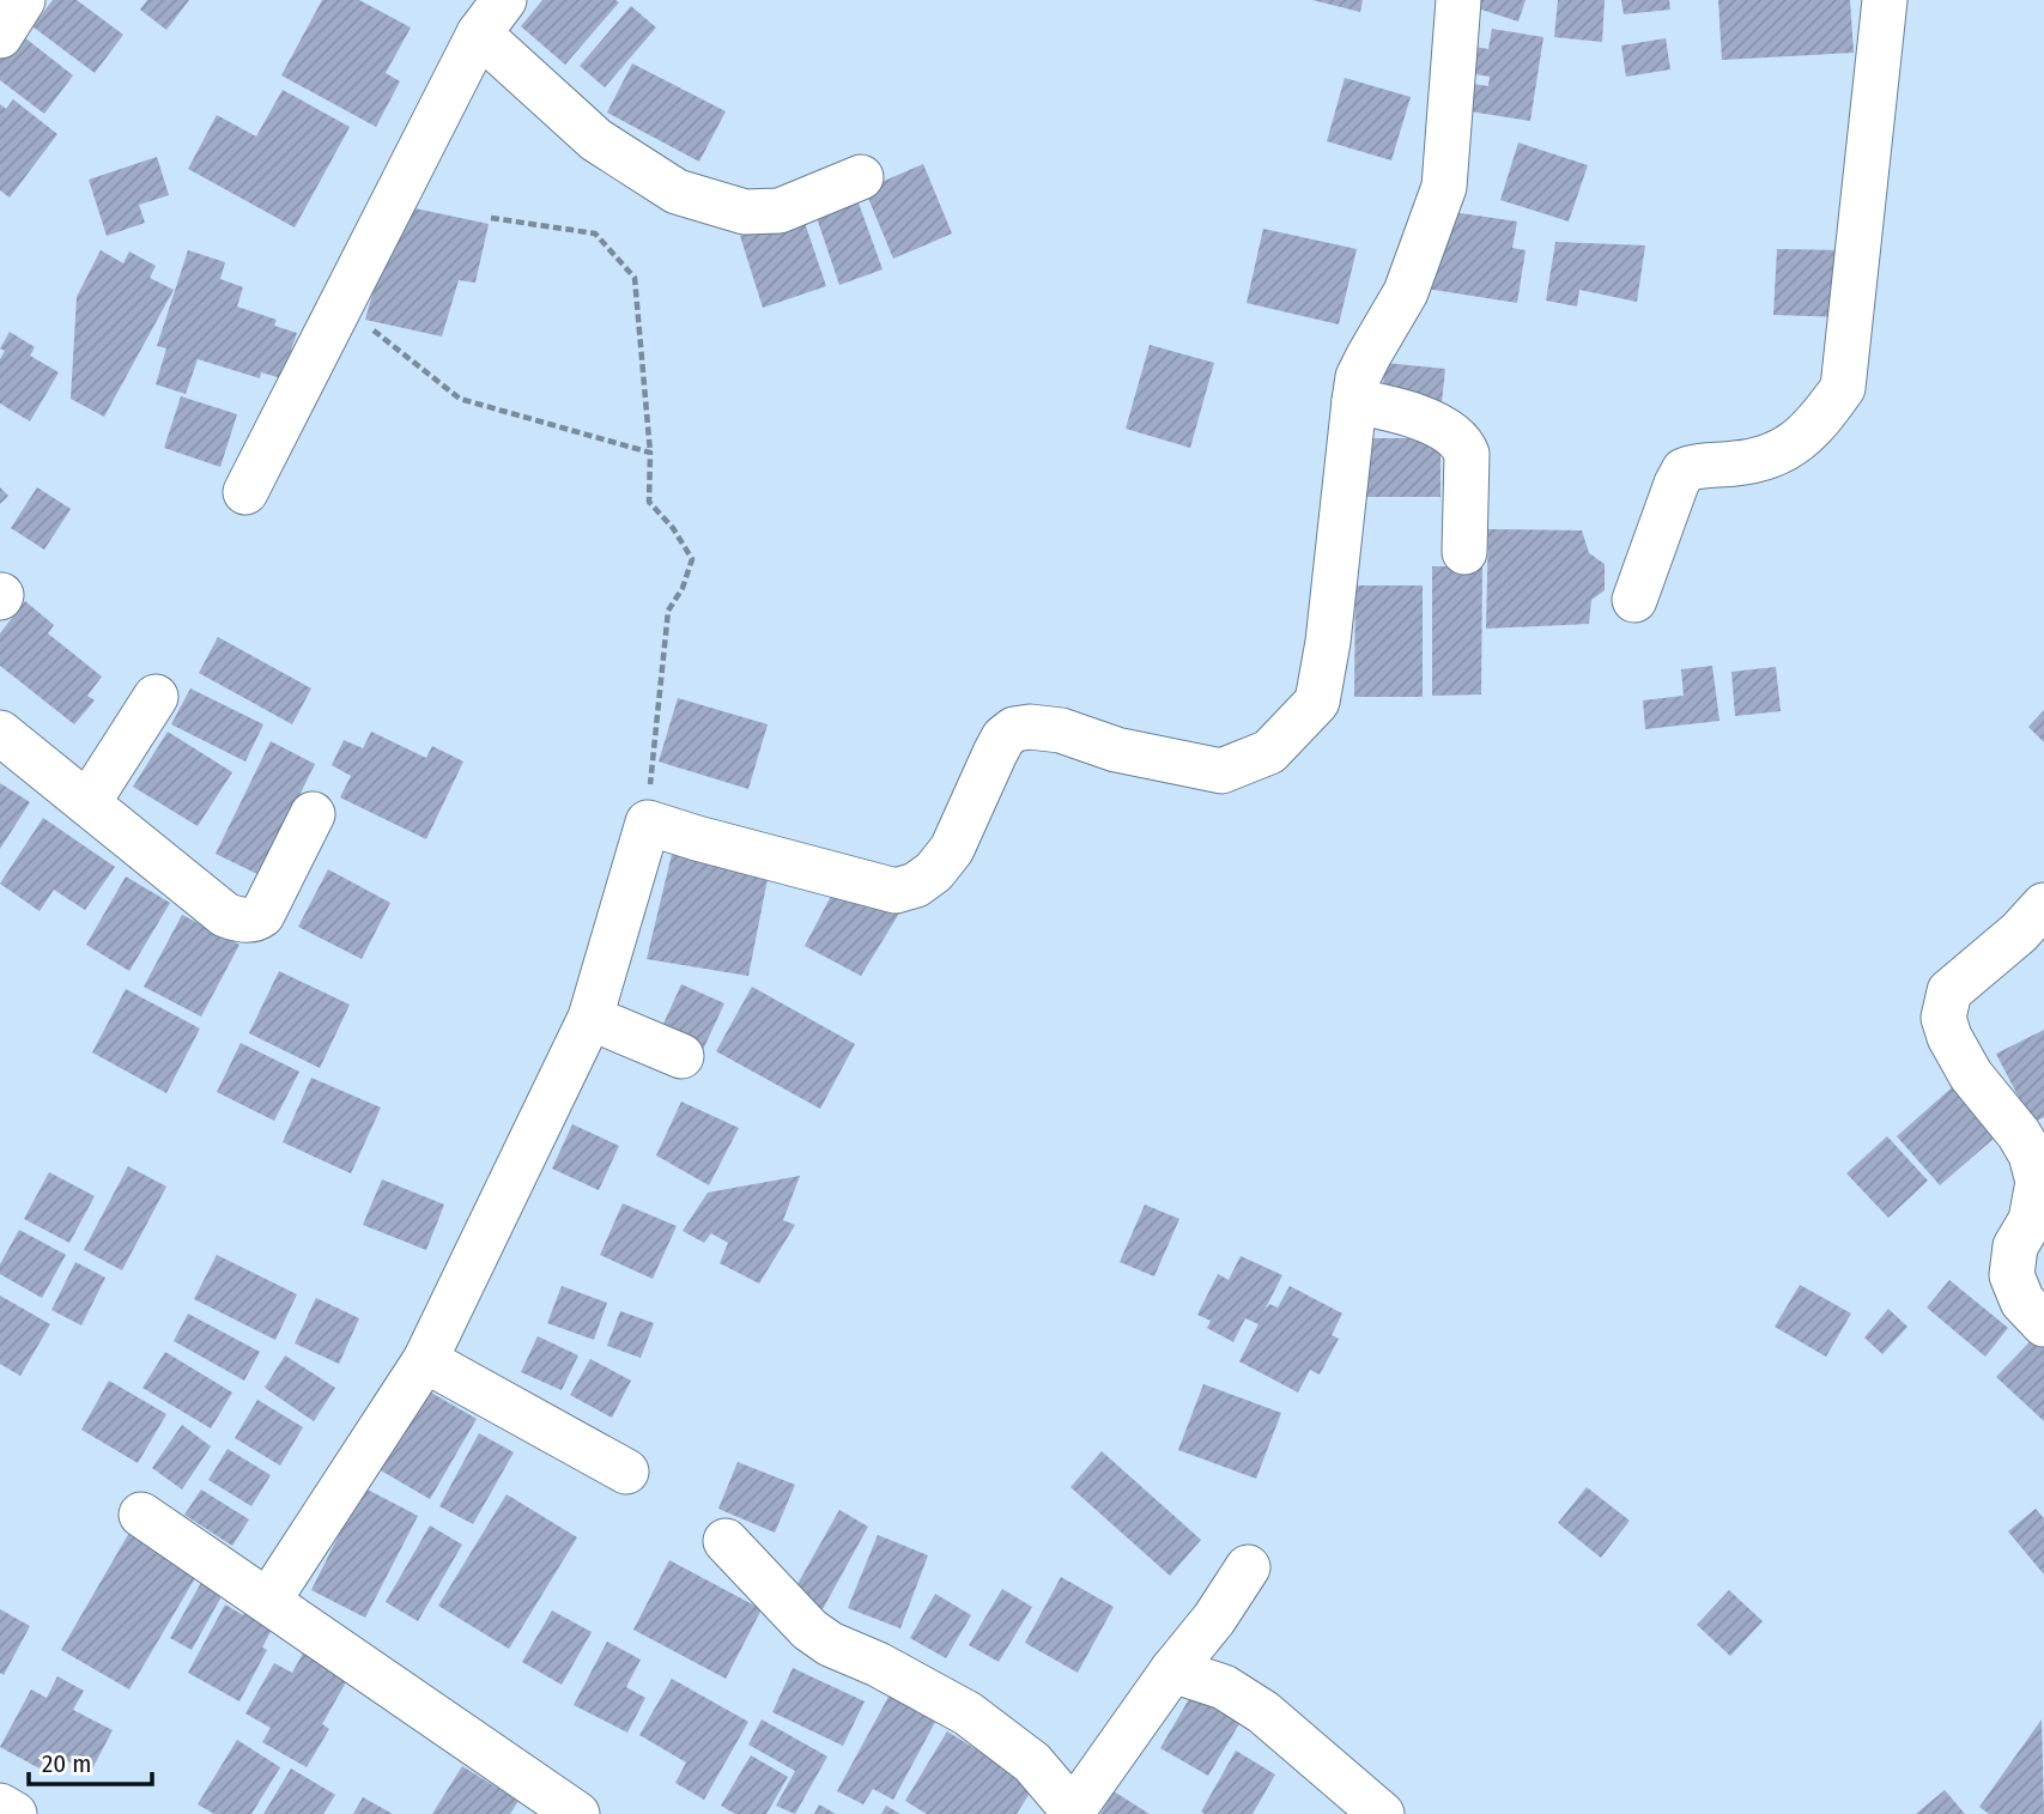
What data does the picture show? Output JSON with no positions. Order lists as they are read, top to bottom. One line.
{"scale_bar":"20 m"}
